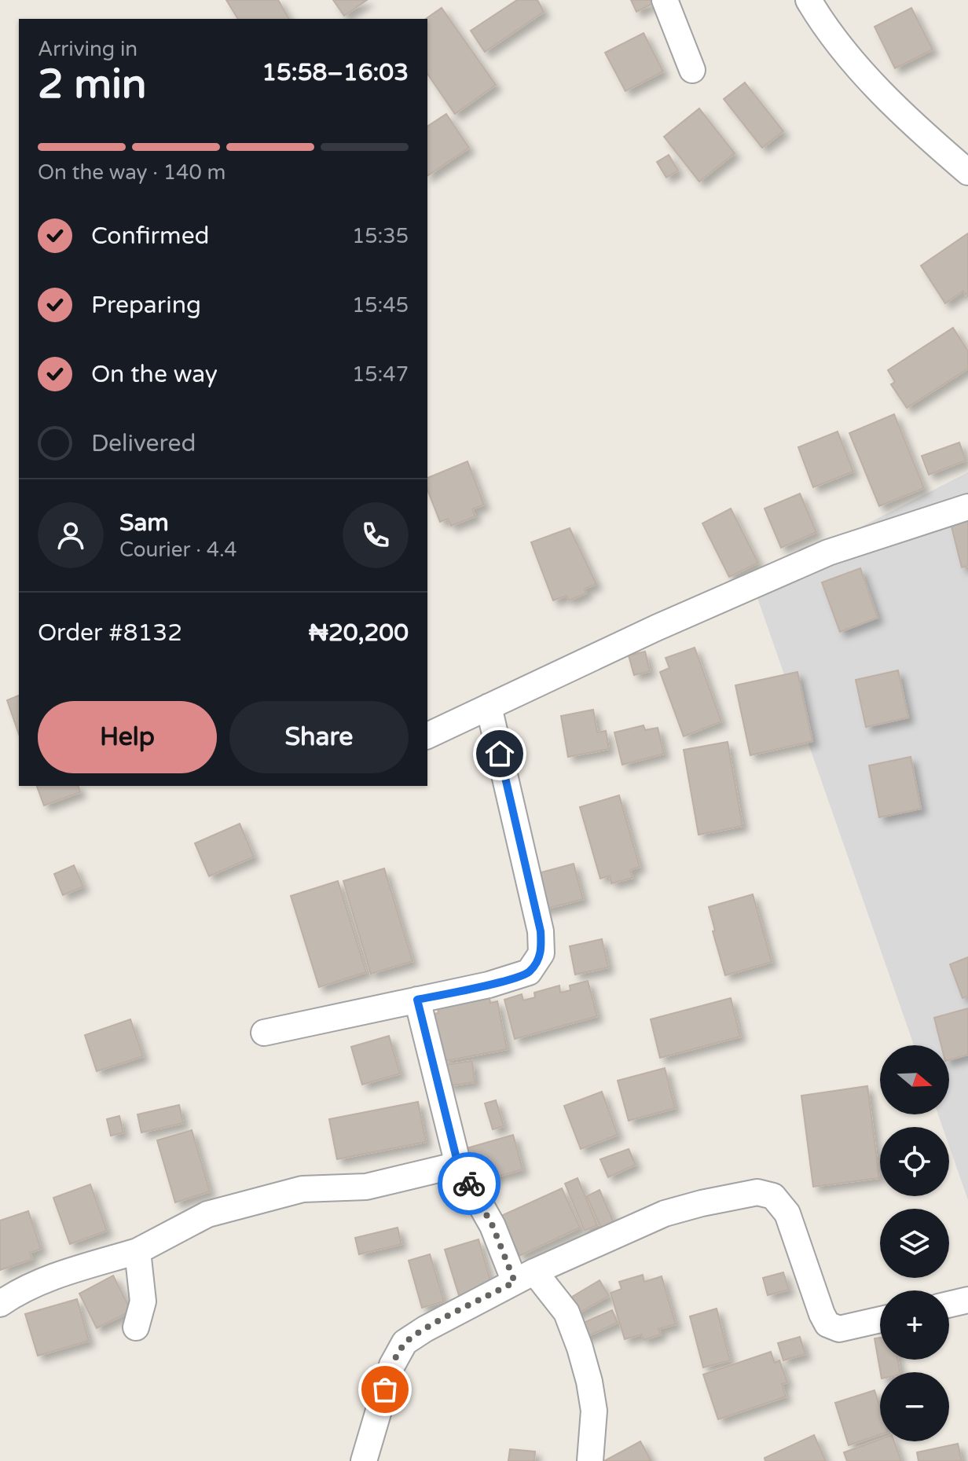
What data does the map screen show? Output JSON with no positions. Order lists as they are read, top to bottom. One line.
{"north":"right","page":{"heading":["2 min","Arriving in","15:58–16:03"],"panel":["Sam","Courier · 4.4","Order #8132","₦20,200"],"bar":"On the way · 140 m","list":[["Confirmed","15:35"],["Preparing","15:45"],["On the way","15:47"],"Delivered"],"buttons":["Help","Share"],"map_buttons":["+","−"]}}
